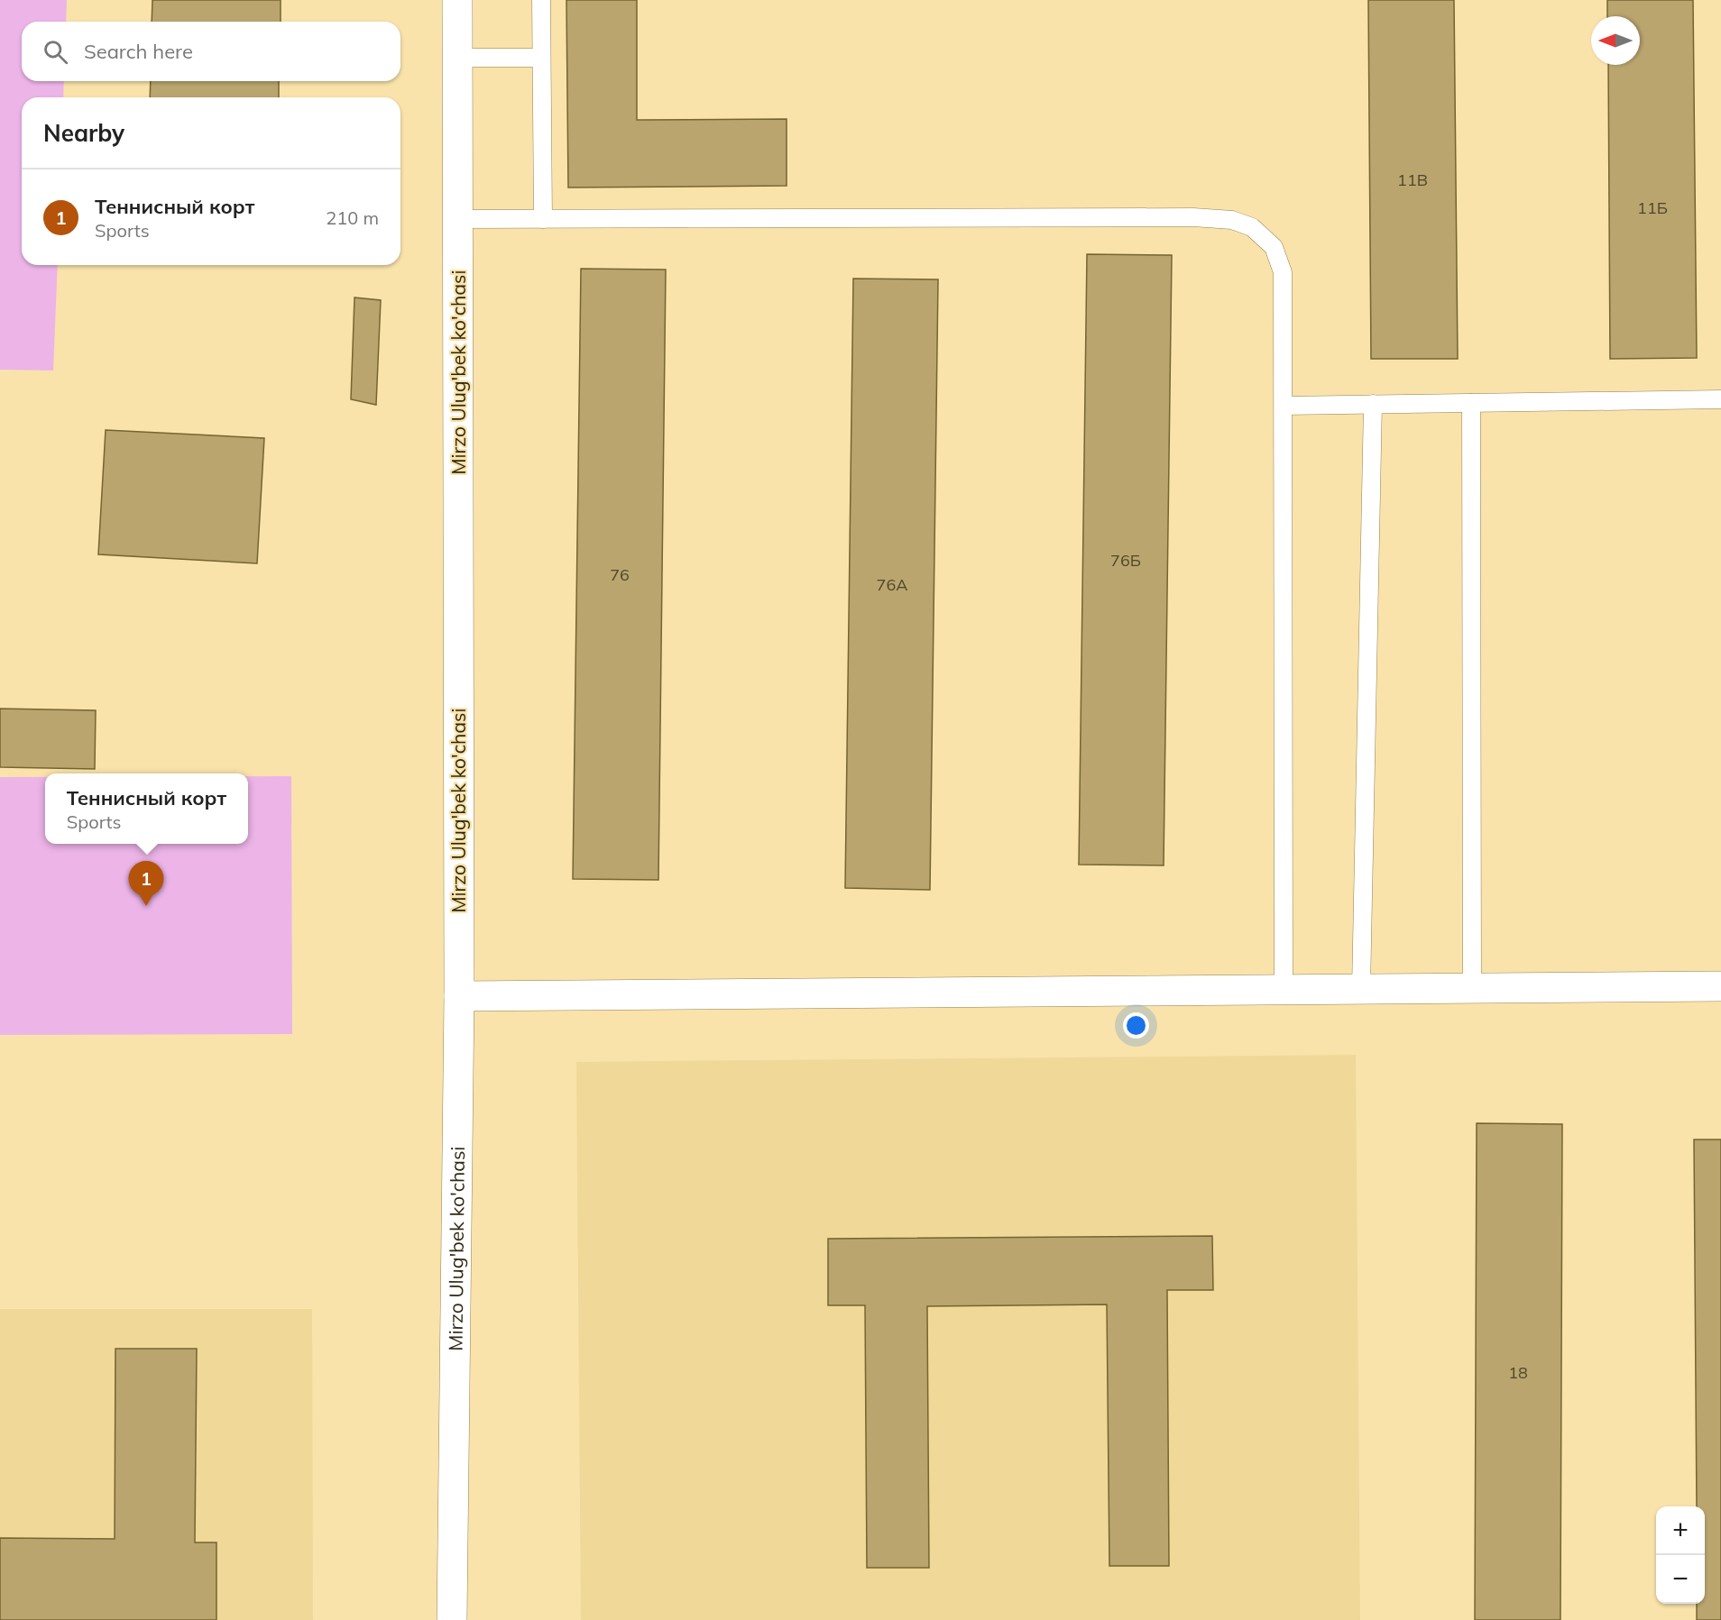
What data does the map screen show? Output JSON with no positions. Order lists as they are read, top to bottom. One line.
{"streets":{"main road":["Mirzo Ulug'bek ko'chasi"]},"house_numbers":["11В","11Б","76Б","76","76А","18"],"north":"left","page":{"search":"Search here","heading":"Nearby","list":[{"mark":"1","name":"Теннисный корт","note":"Sports","value":"210 m"}],"popup":["Теннисный корт","Sports"],"pins":"1","map_buttons":["+","−"]}}
